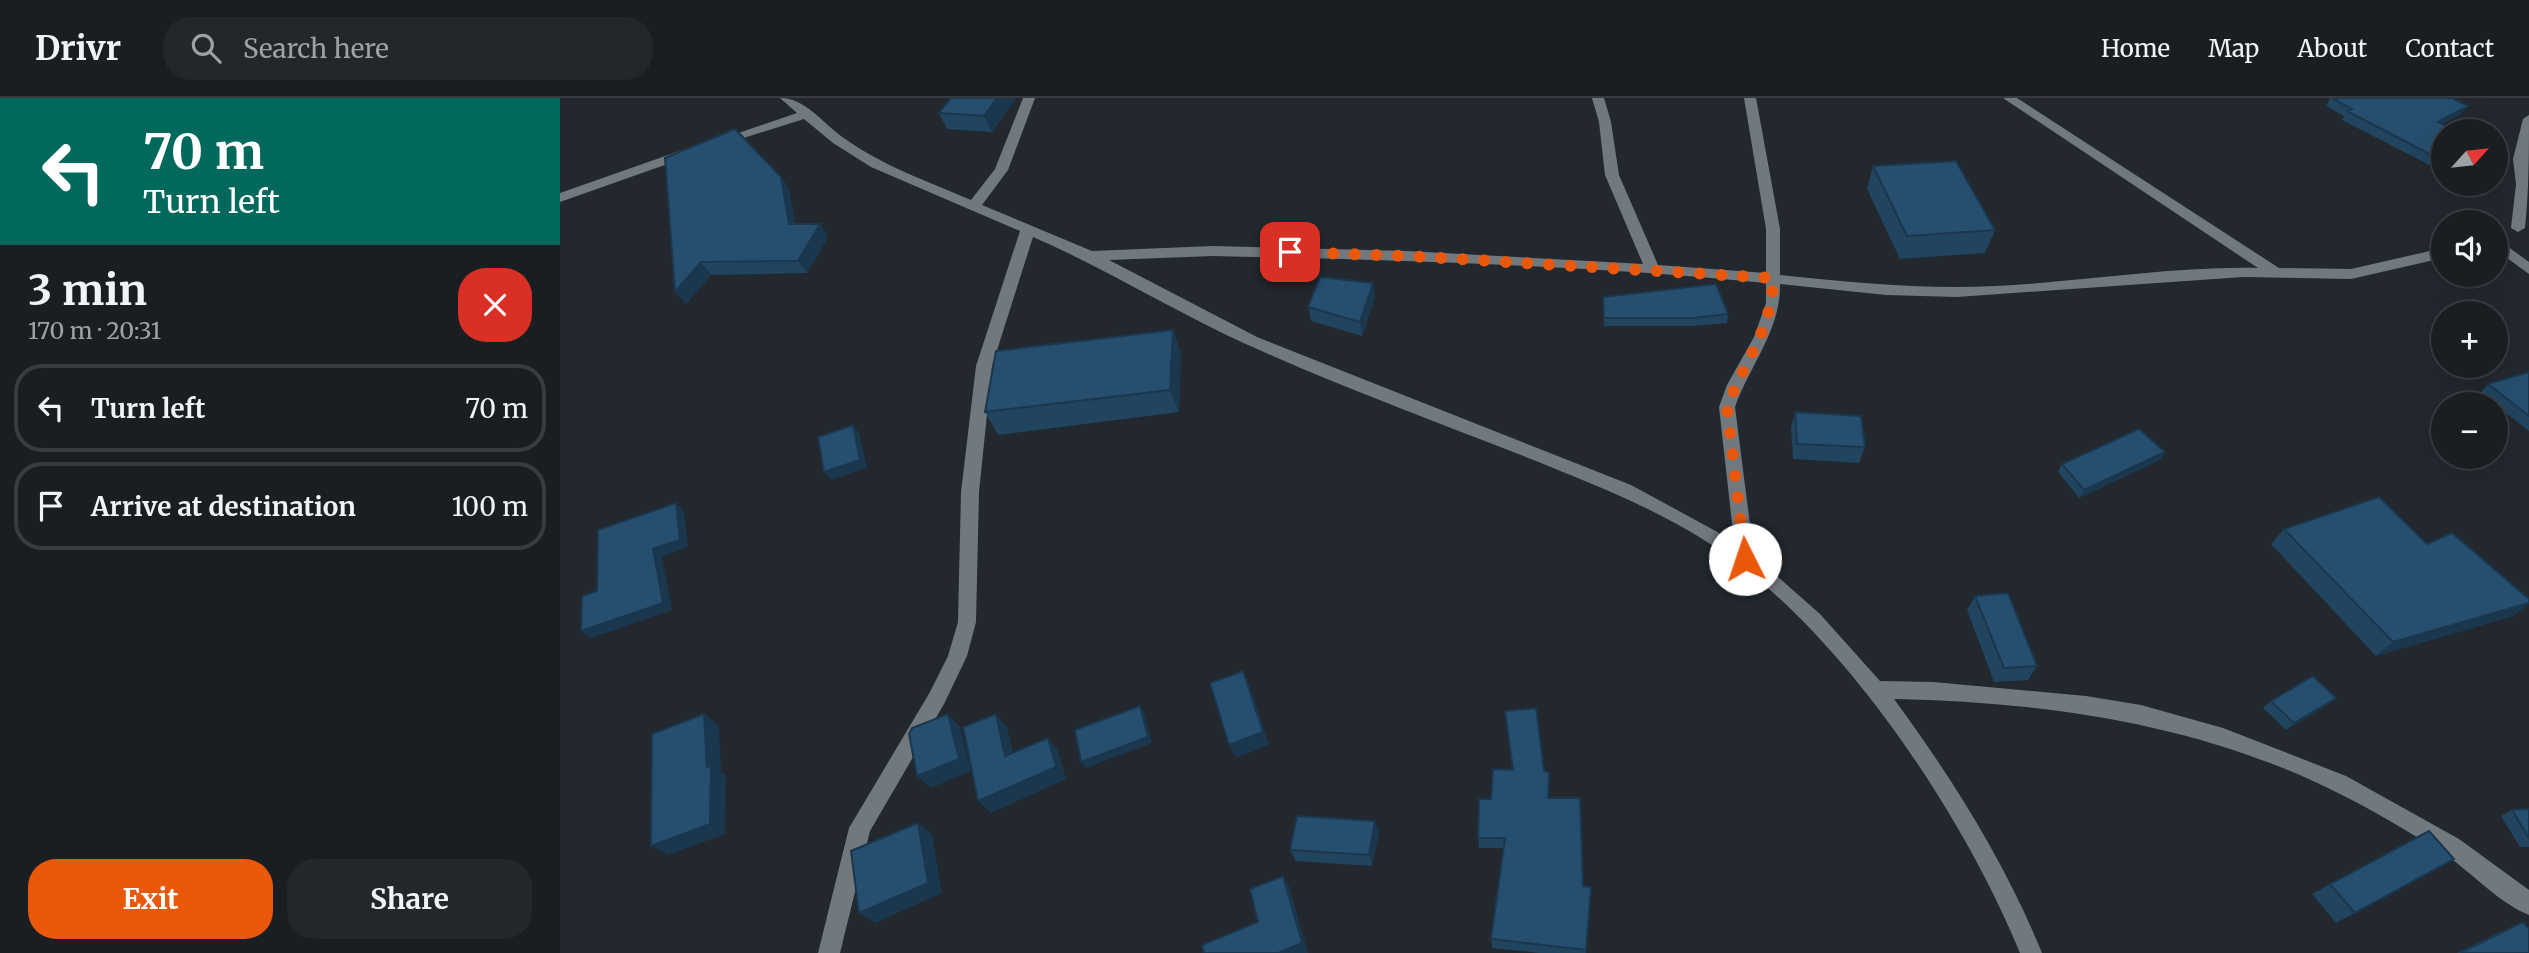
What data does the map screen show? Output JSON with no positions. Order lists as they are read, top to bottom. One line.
{"north":"top right","page":{"header":"Drivr","search":"Search here","nav":["Home","Map","About","Contact"],"turn":["70 m","Turn left"],"map_buttons":["+","−"],"heading":["3 min","170 m · 20:31"],"list":[{"name":"Turn left","value":"70 m"},{"name":"Arrive at destination","value":"100 m"}],"buttons":["Exit","Share"]}}
